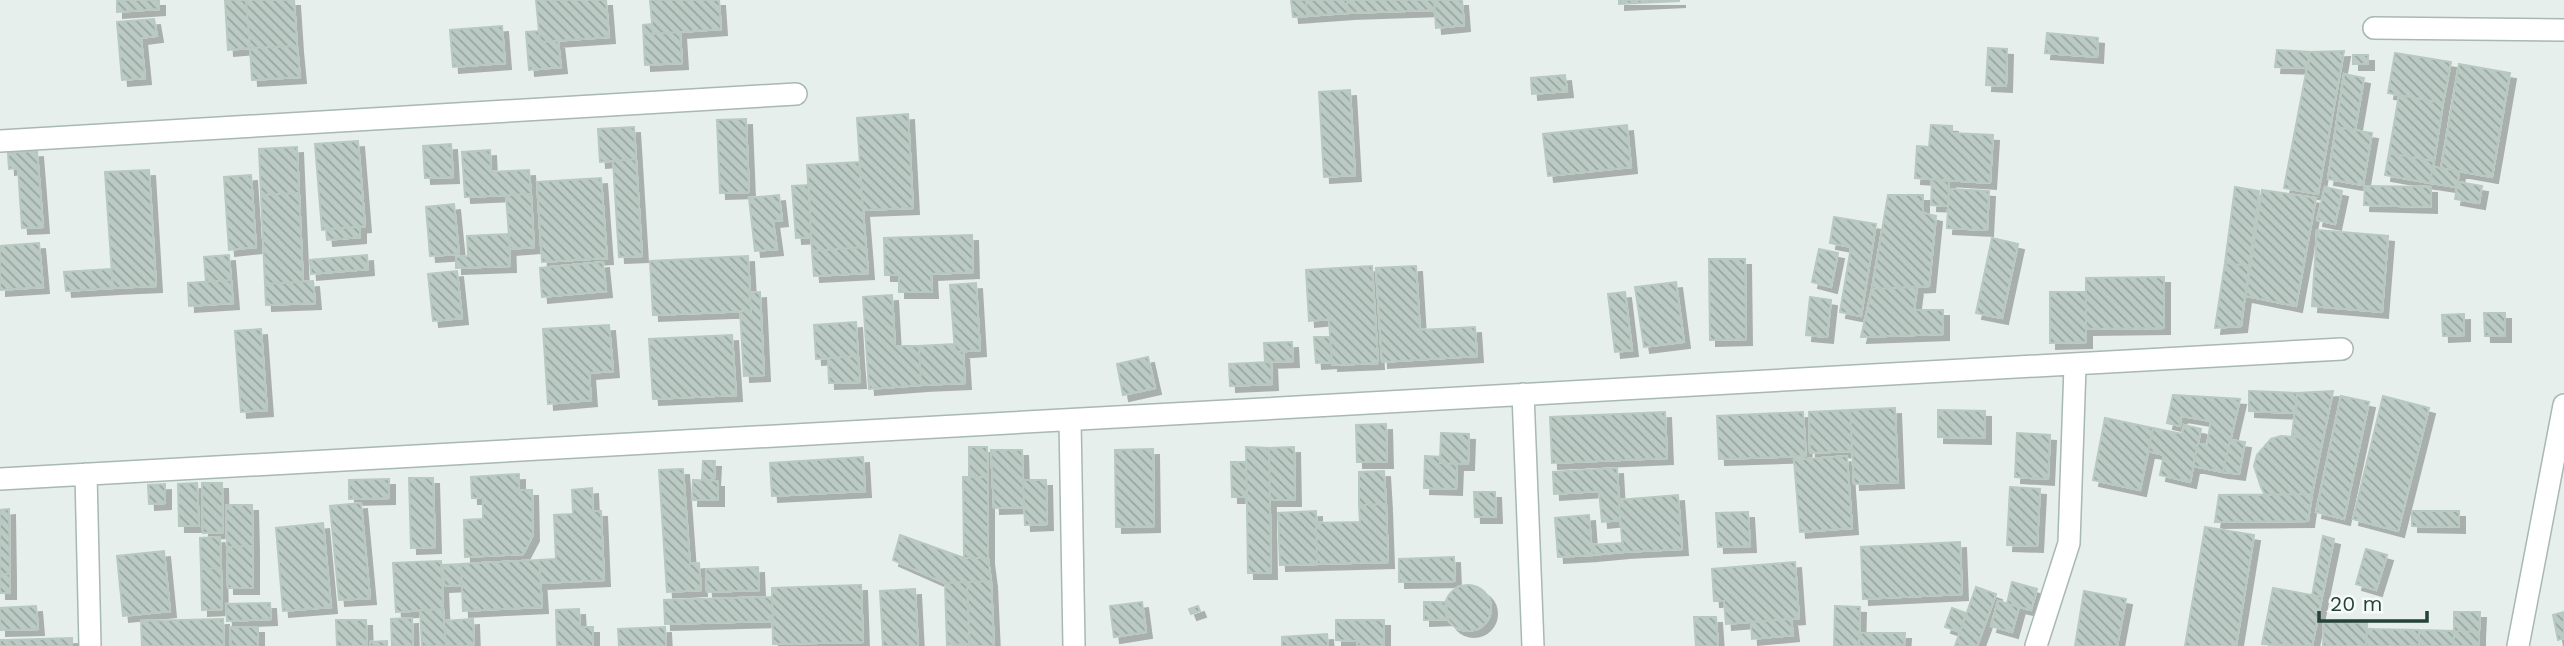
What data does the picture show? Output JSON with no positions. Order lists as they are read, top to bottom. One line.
{"scale_bar":"20 m"}
